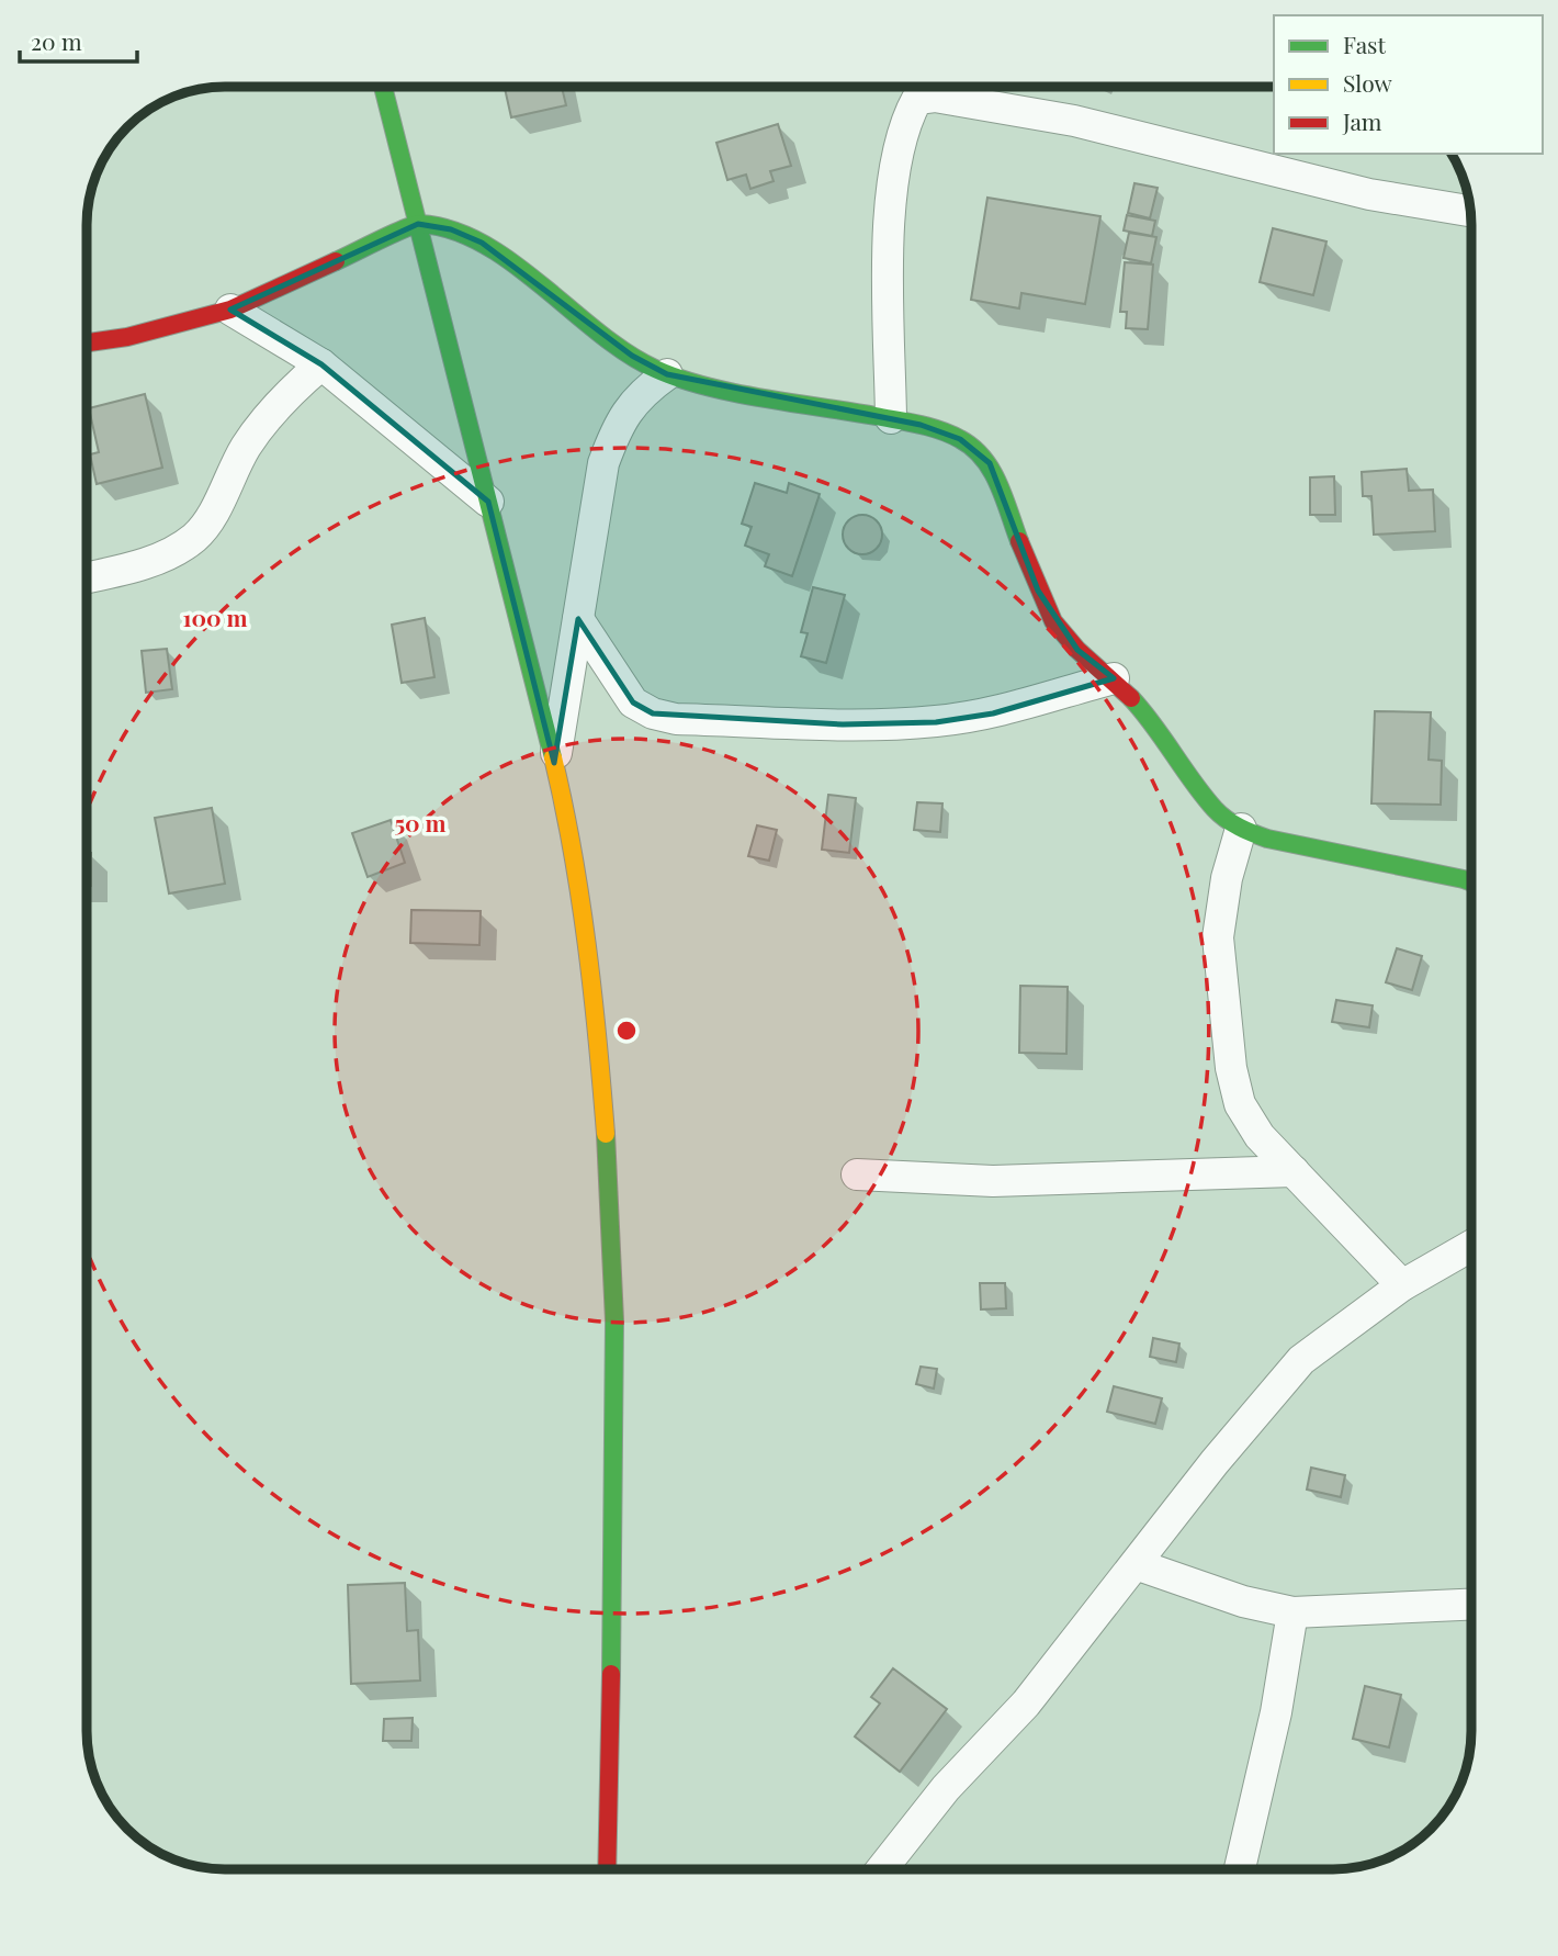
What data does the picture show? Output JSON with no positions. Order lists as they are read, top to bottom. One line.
{"legend":["Fast","Slow","Jam"],"scale_bar":"20 m","rings":["100 m","50 m"]}
